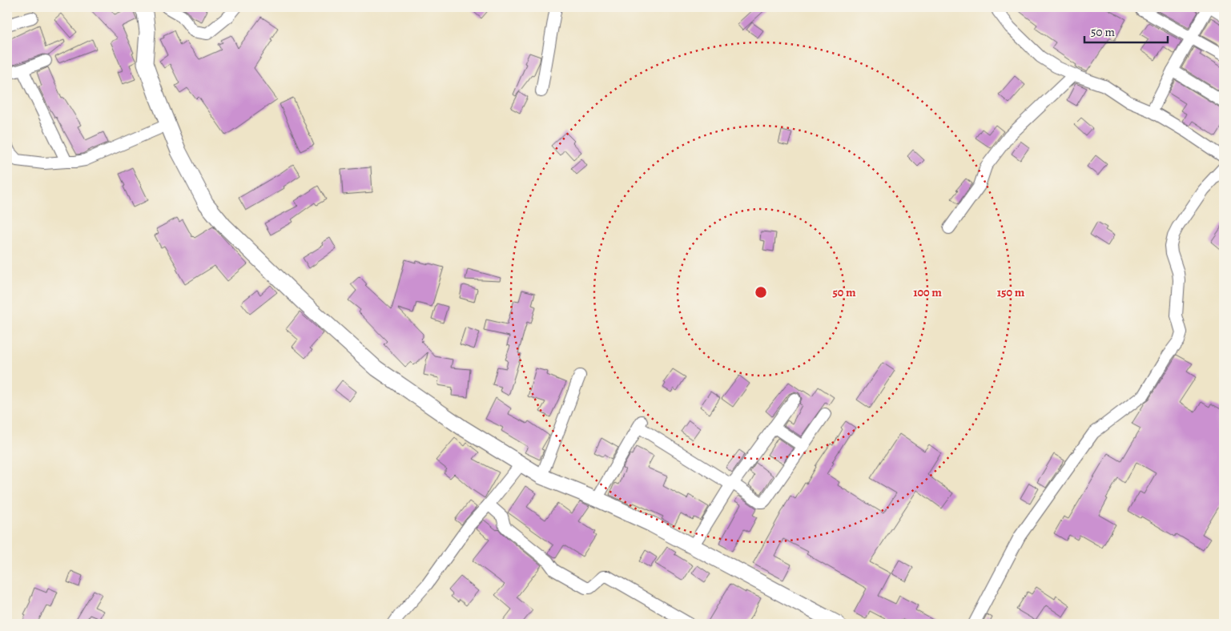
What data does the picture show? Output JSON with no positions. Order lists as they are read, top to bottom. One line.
{"scale_bar":"50 m","rings":["50 m","100 m","150 m"]}
